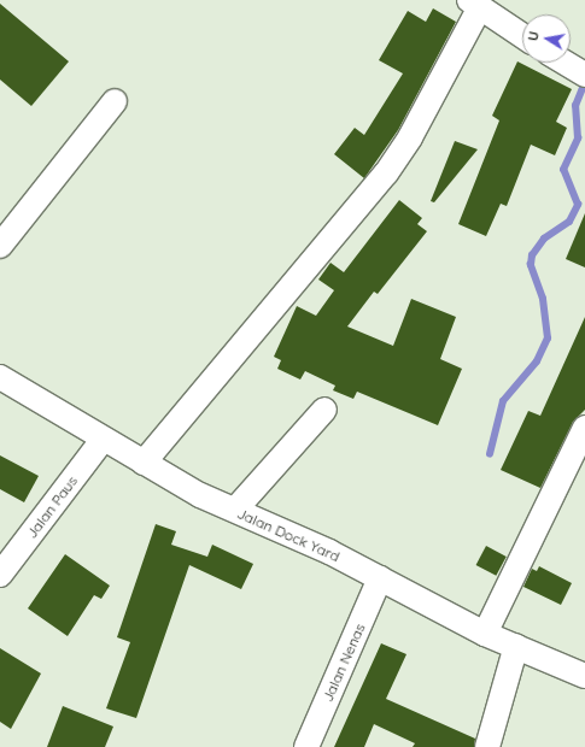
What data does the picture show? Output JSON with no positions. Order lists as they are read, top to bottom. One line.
{"streets":{"street":["Jalan Paus","Jalan Dock Yard","Jalan Nenas"]},"crossings":[["Jalan Paus","Jalan Dock Yard"],["Jalan Dock Yard","Jalan Nenas"]],"north":"left"}
